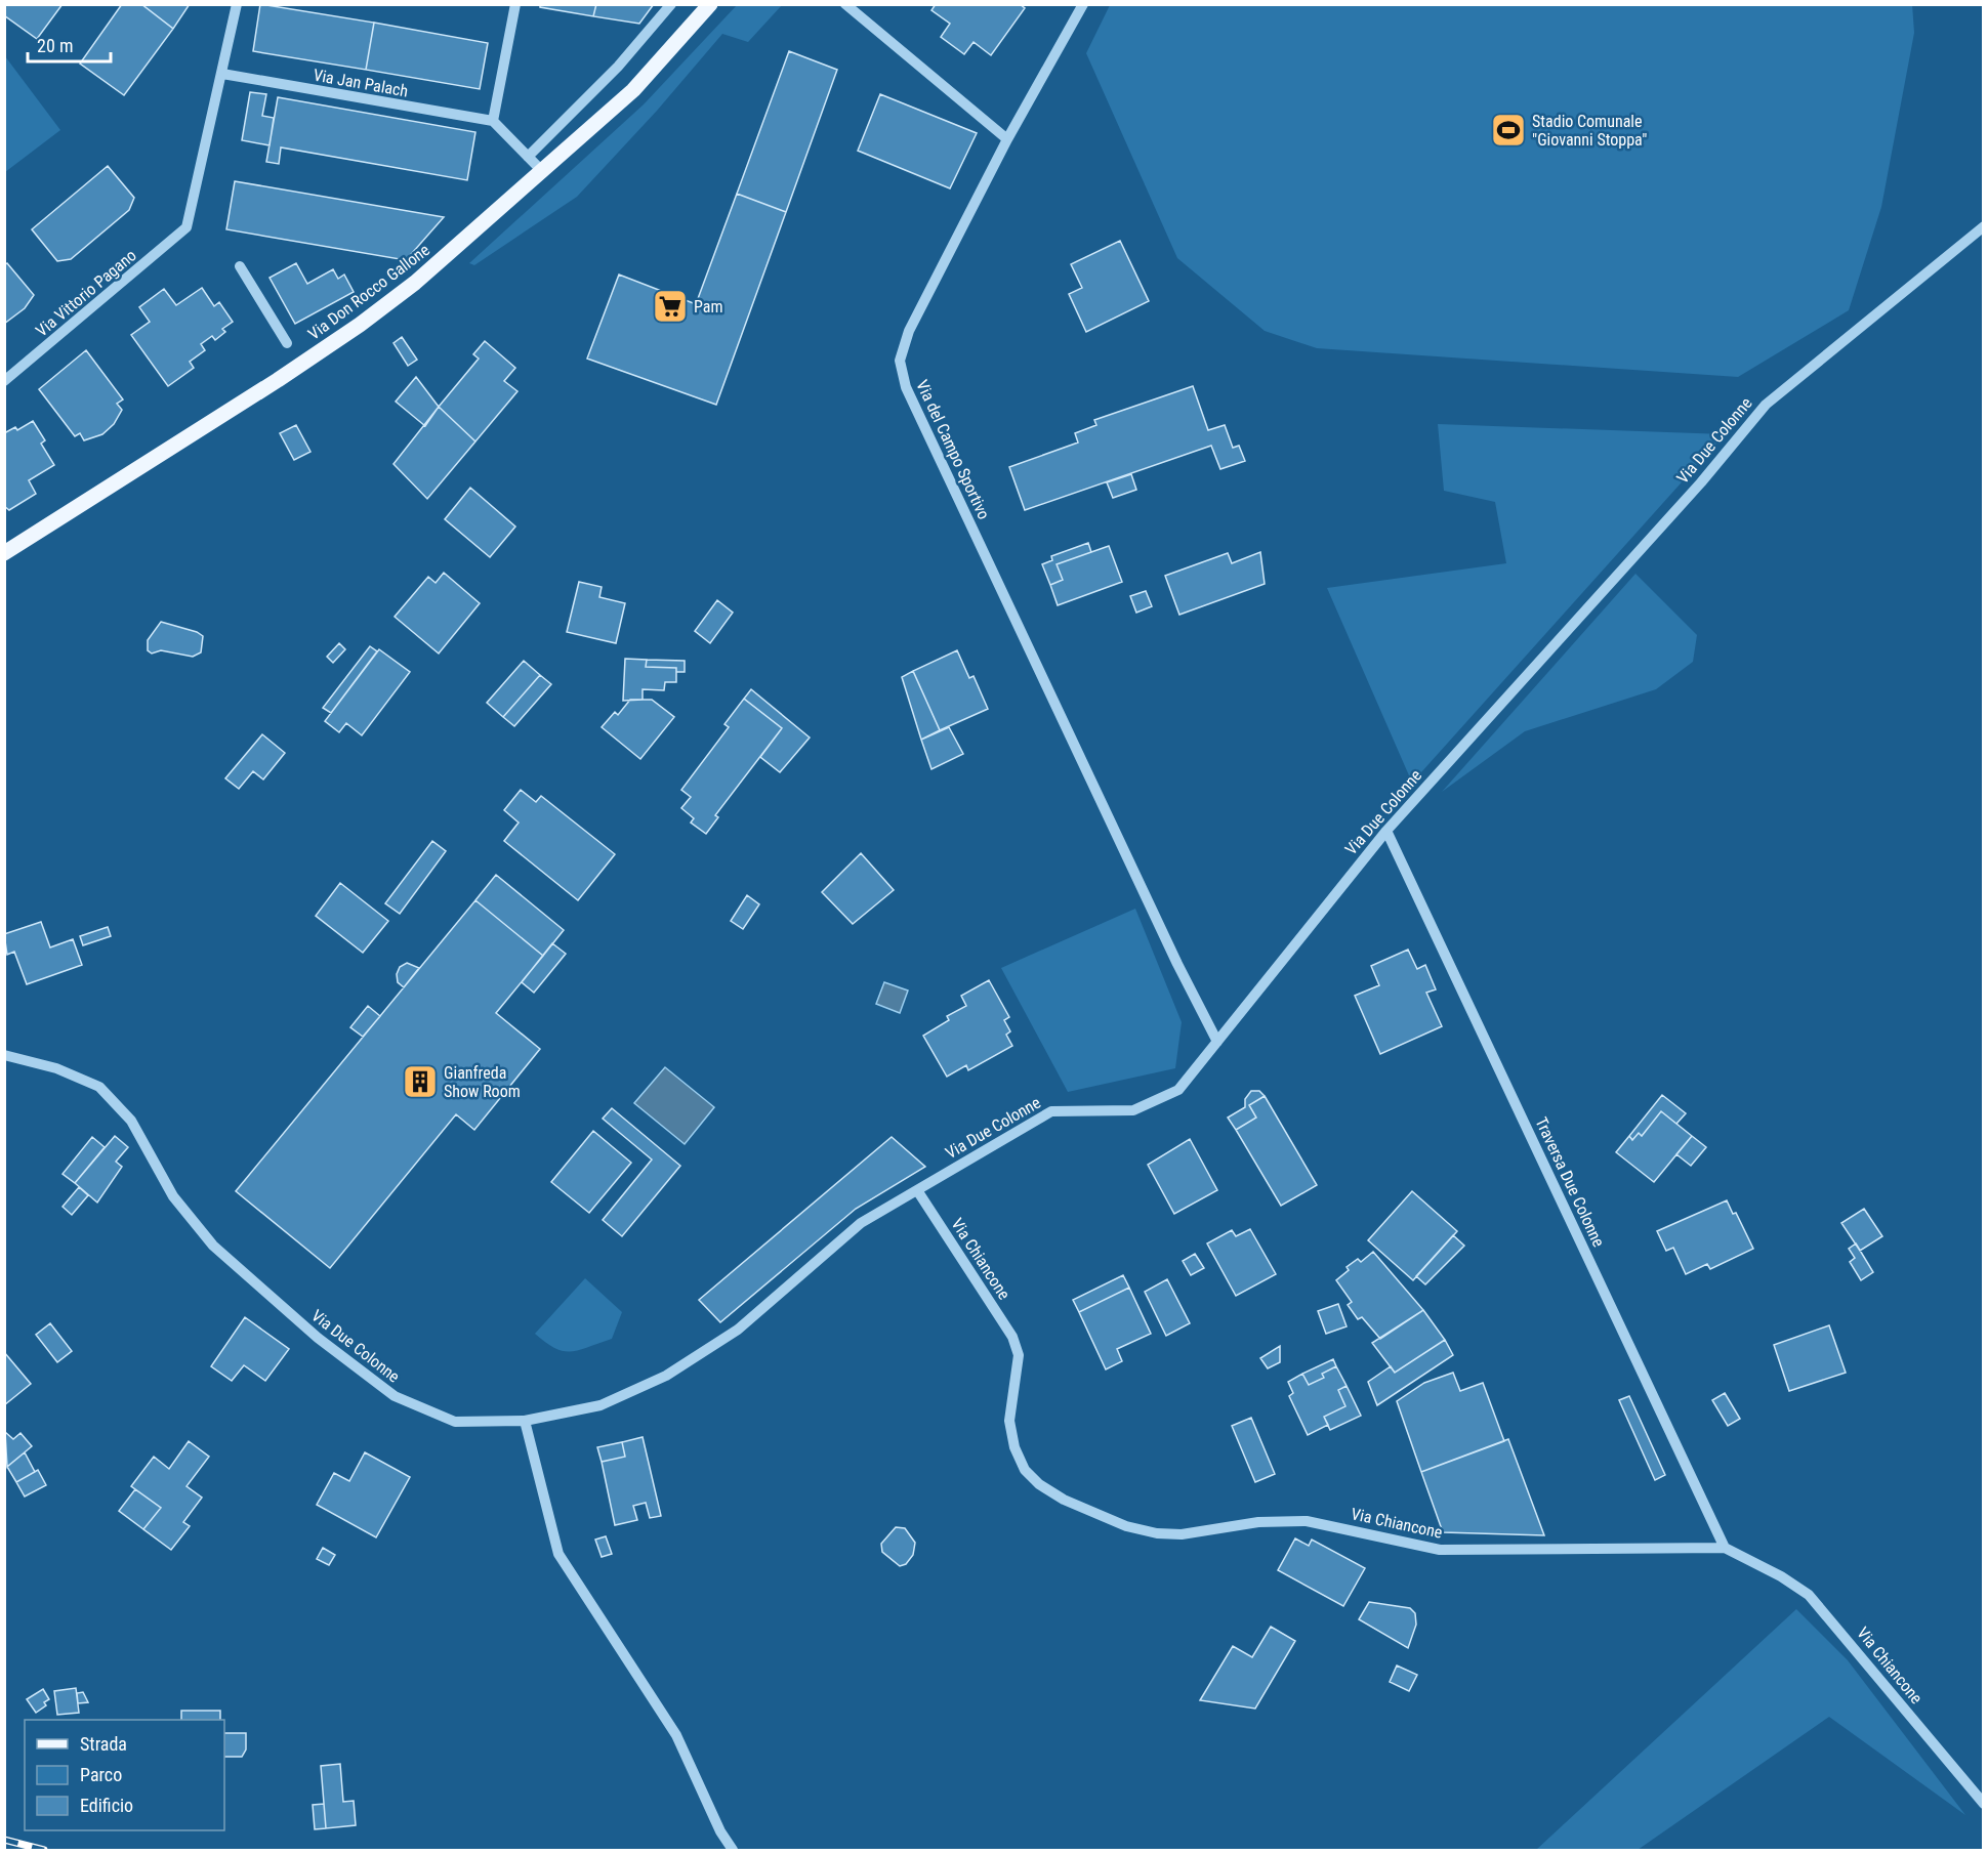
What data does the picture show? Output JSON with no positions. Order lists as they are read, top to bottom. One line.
{"streets":{"main road":["Via Don Rocco Gallone"],"street":["Via Jan Palach","Via Vittorio Pagano","Via Due Colonne","Via del Campo Sportivo","Traversa Due Colonne","Via Chiancone"]},"crossings":[["Via Jan Palach","Via Vittorio Pagano"],["Via Due Colonne","Via del Campo Sportivo"],["Via Due Colonne","Traversa Due Colonne"],["Via Due Colonne","Via Chiancone"],["Traversa Due Colonne","Via Chiancone"]],"places":{"sports":["Stadio Comunale \"Giovanni Stoppa\""],"supermarket":["Pam"],"building":["Gianfreda Show Room"]},"legend":["Strada","Parco","Edificio"],"scale_bar":"20 m"}
